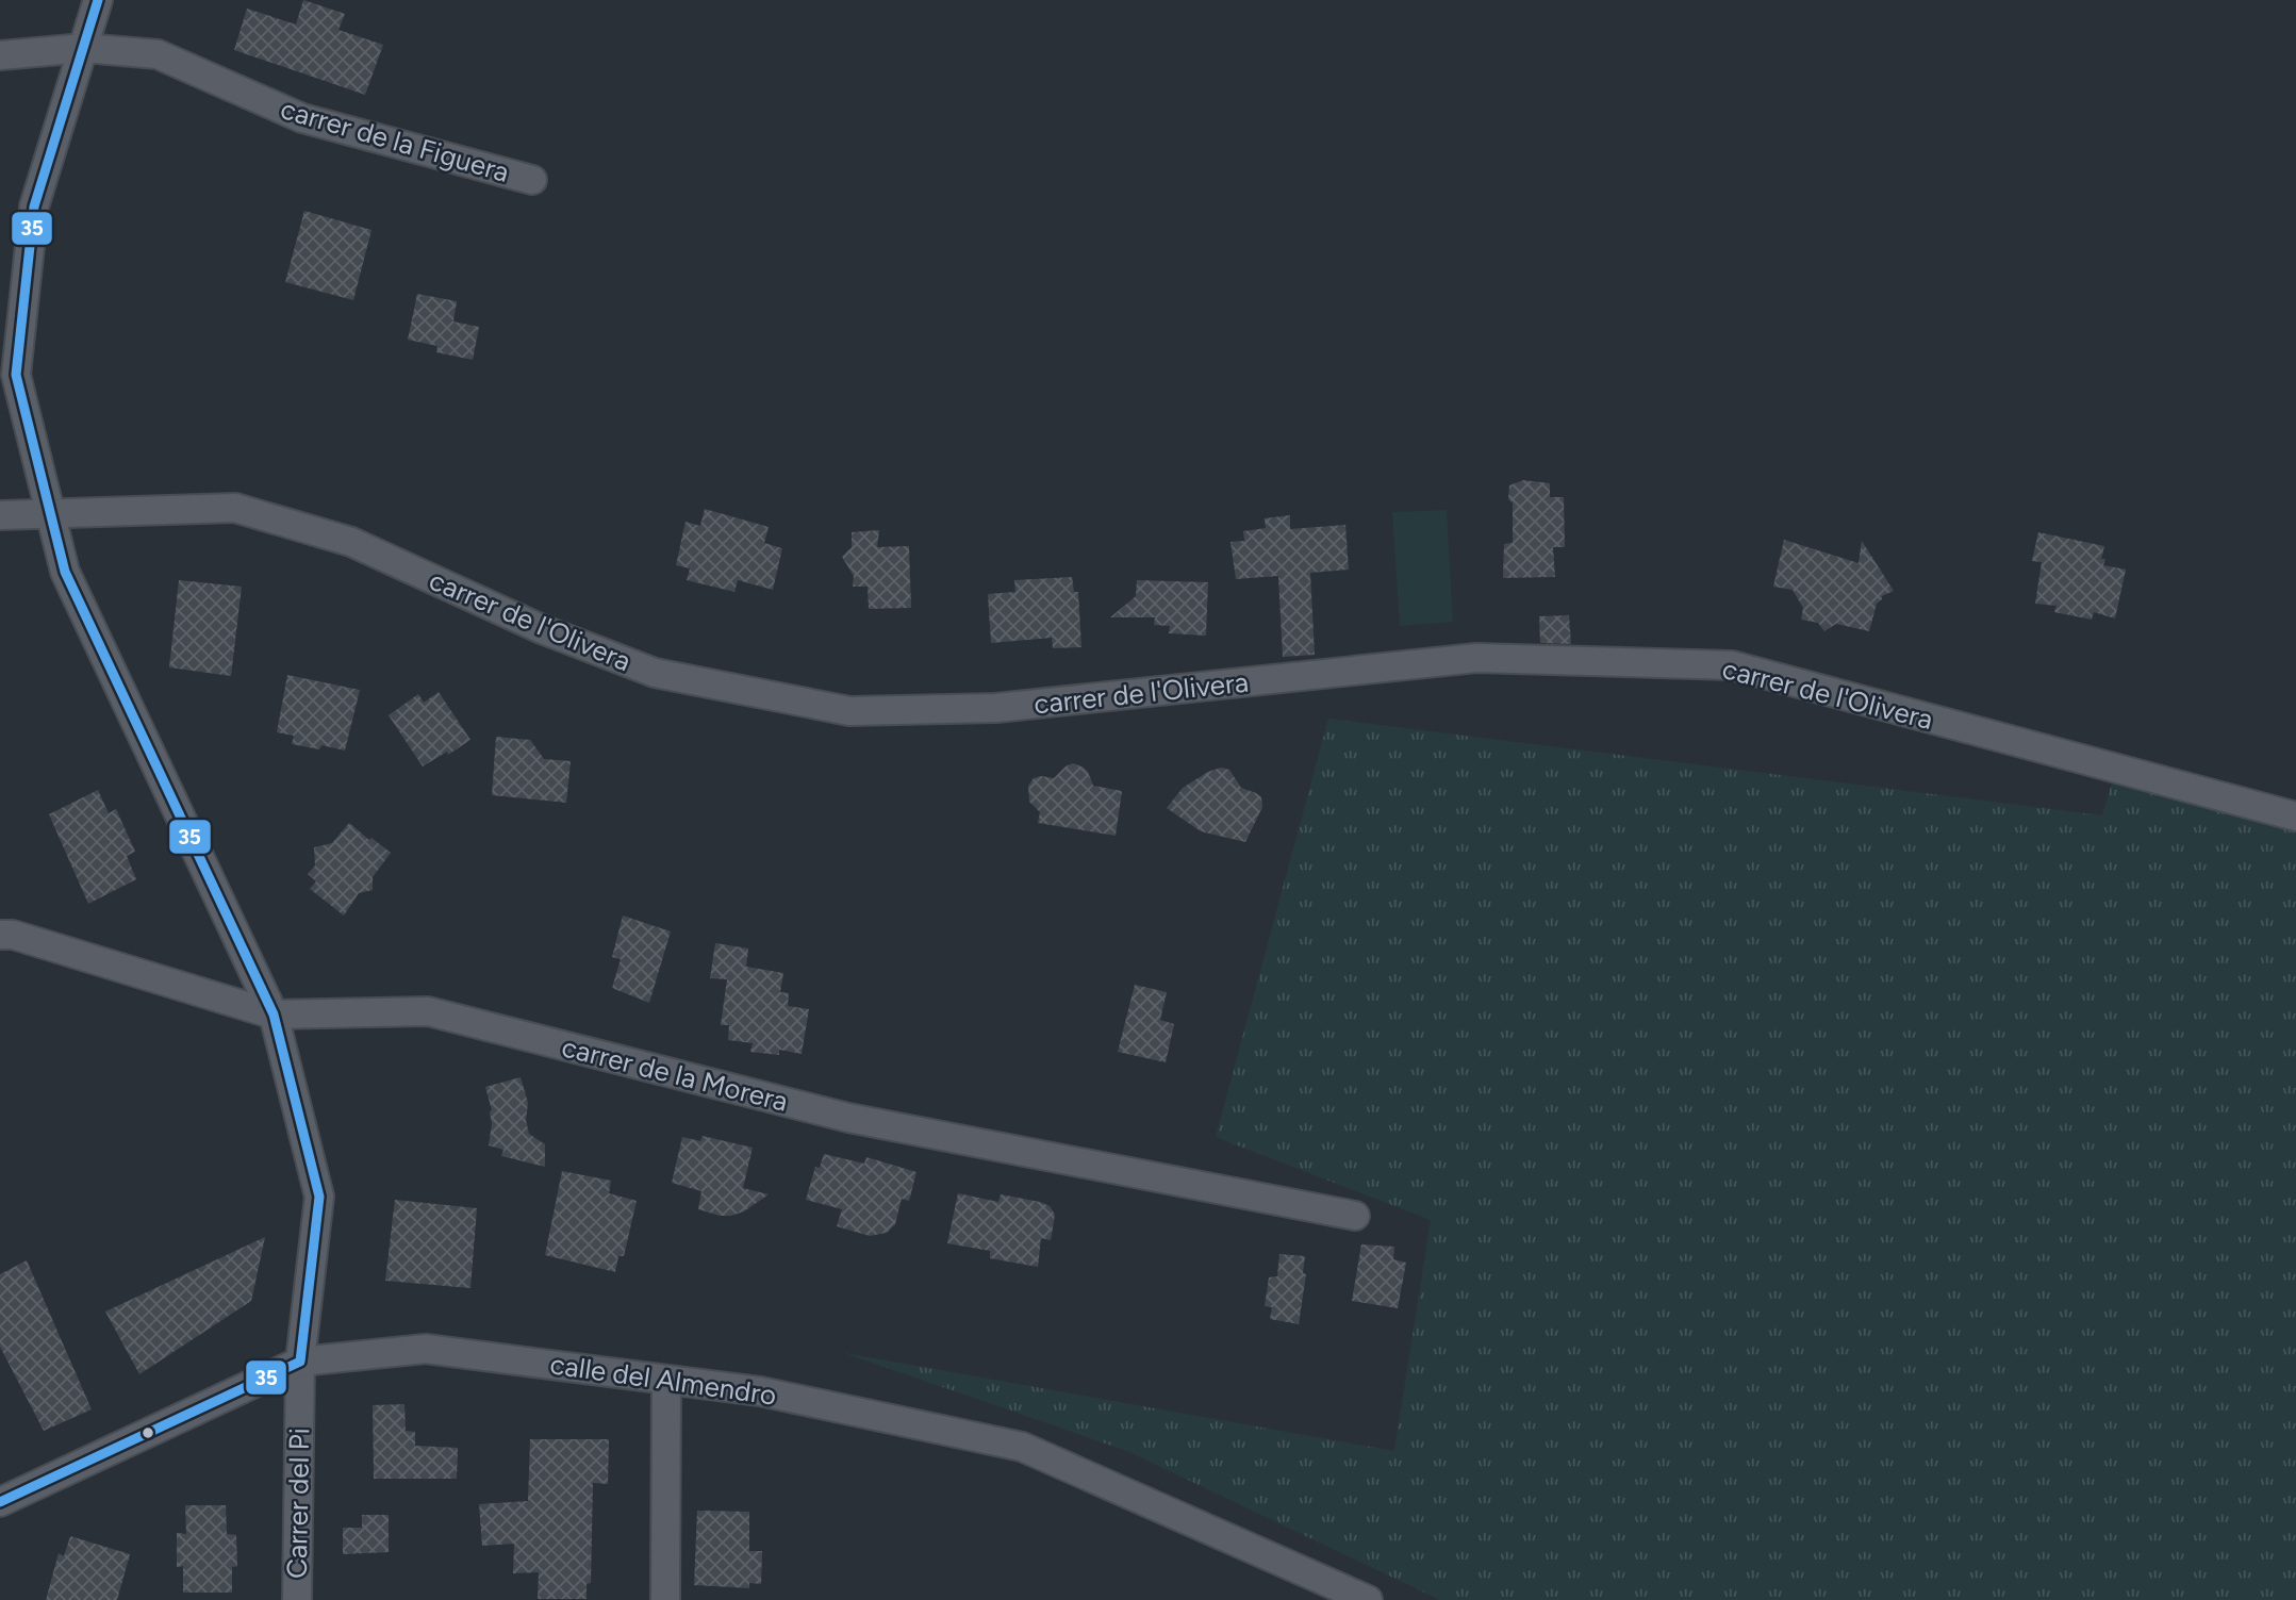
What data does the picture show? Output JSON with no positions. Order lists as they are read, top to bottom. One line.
{"streets":{"street":["carrer de la Figuera","carrer de l'Olivera","carrer de la Morera","calle del Almendro","Carrer del Pi"]},"crossings":[["carrer de la Figuera","Carrer del Pi"],["carrer de l'Olivera","Carrer del Pi"],["carrer de la Morera","Carrer del Pi"],["calle del Almendro","Carrer del Pi"]],"lines":["transit line 35"]}
